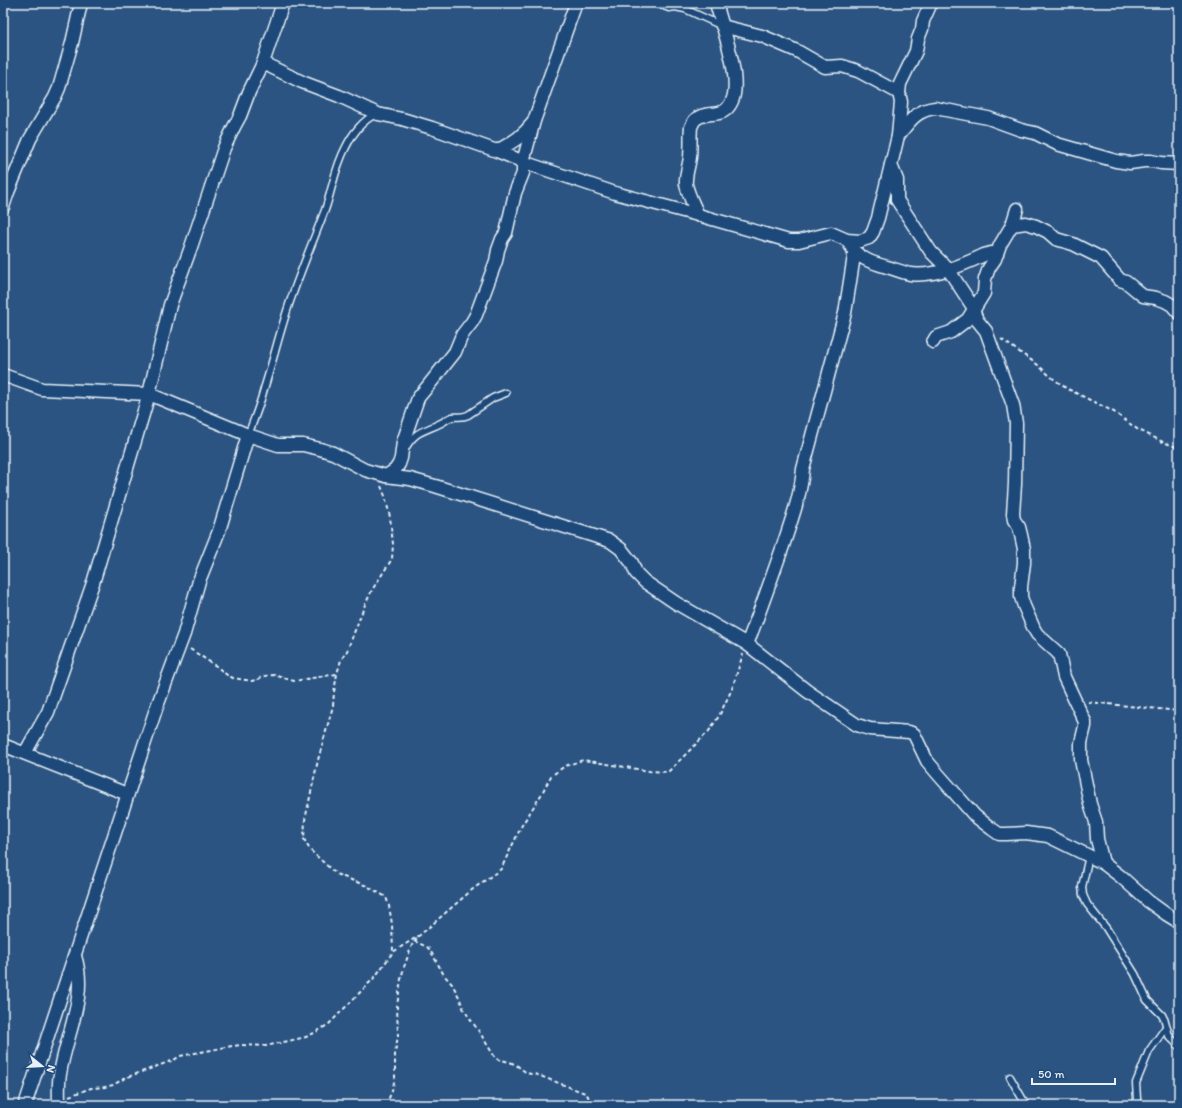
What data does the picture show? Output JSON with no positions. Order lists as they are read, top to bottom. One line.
{"scale_bar":"50 m","north":"right"}
